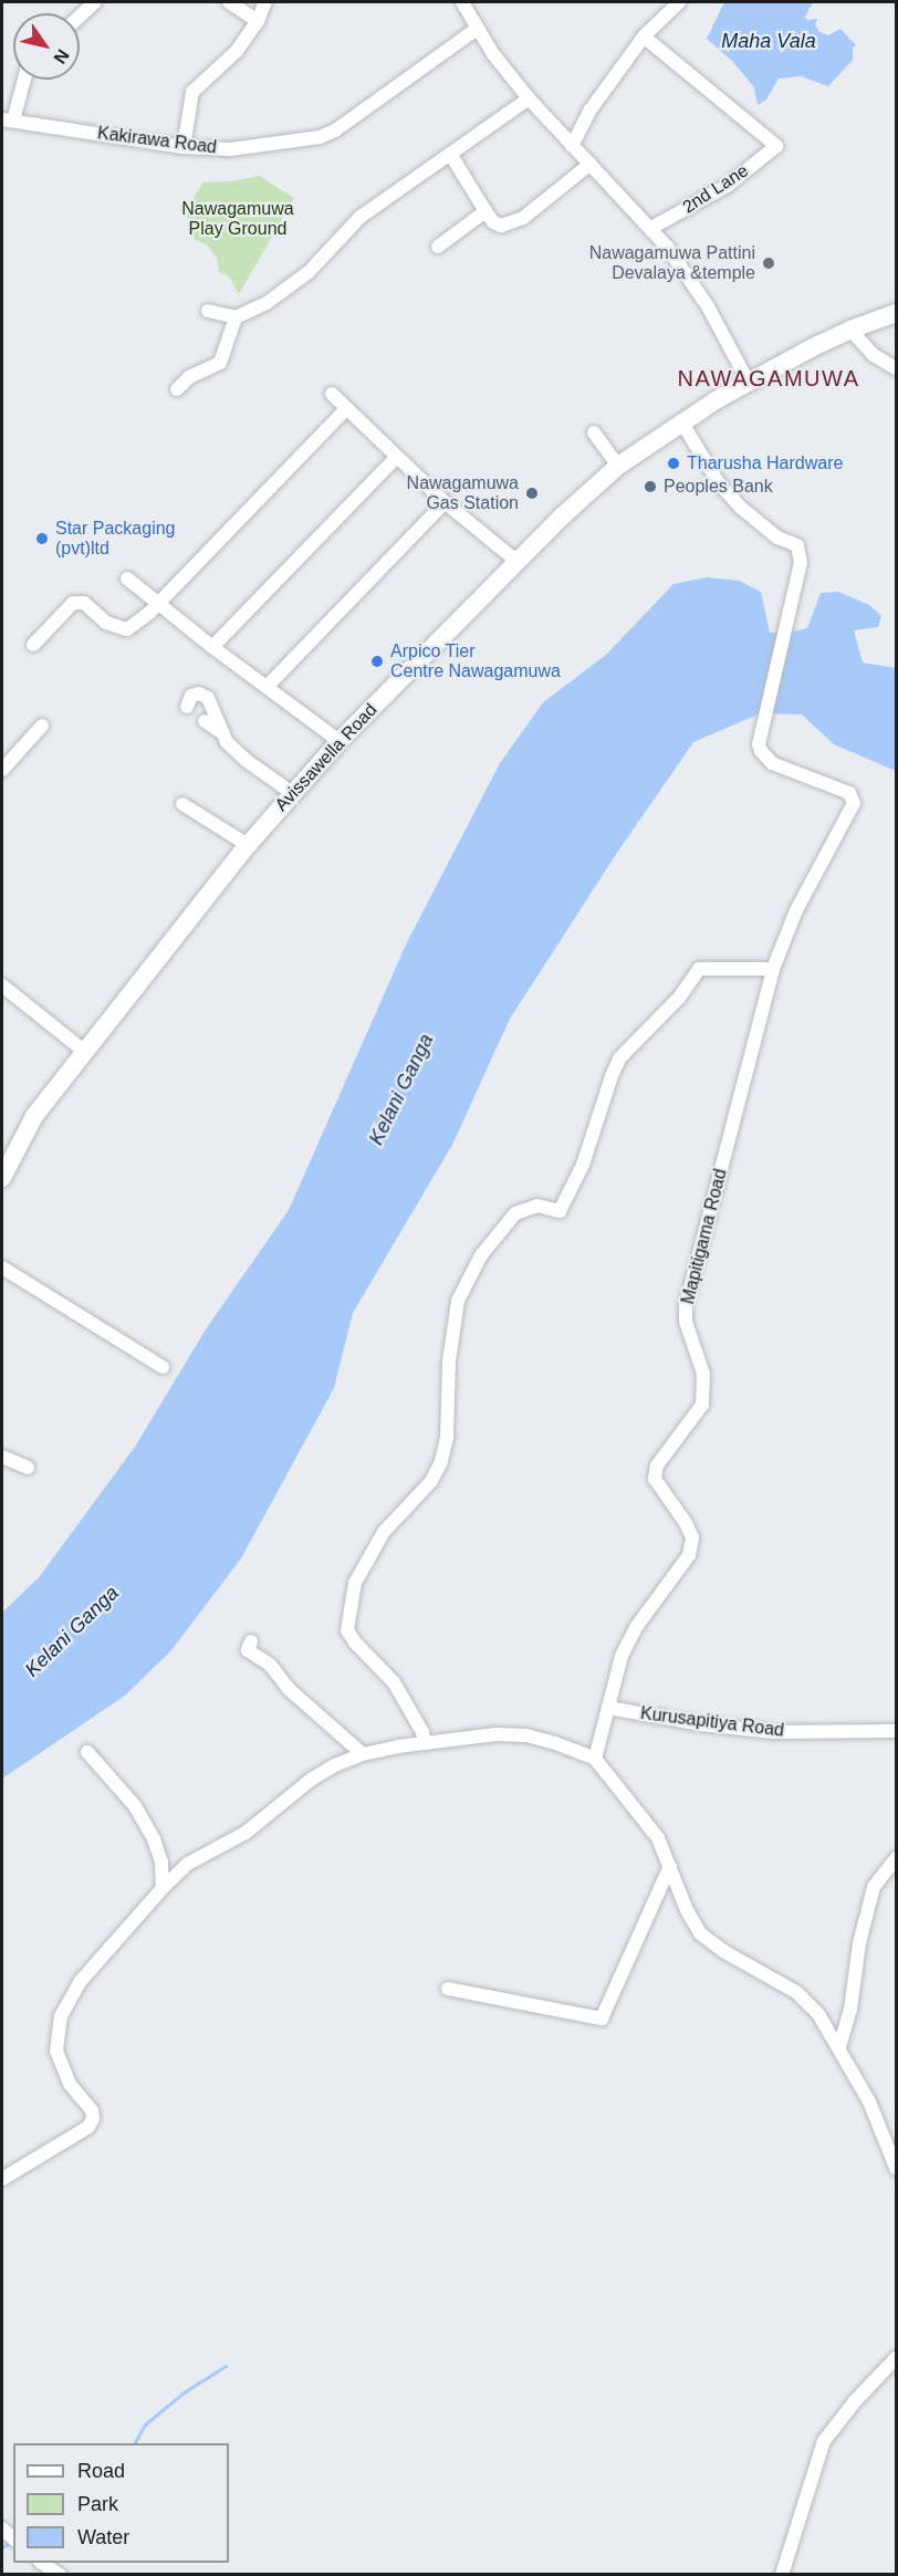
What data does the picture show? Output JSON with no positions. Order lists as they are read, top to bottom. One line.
{"streets":{"main road":["Avissawella Road"],"street":["Kakirawa Road","2nd Lane","Mapitigama Road","Kurusapitiya Road"]},"crossings":[["Avissawella Road","Mapitigama Road"],["Mapitigama Road","Kurusapitiya Road"]],"districts":["NAWAGAMUWA"],"water":["Maha Vala","Kelani Ganga"],"parks":["Nawagamuwa Play Ground"],"places":["Nawagamuwa Pattini Devalaya &temple","Tharusha Hardware","Peoples Bank","Nawagamuwa Gas Station","Star Packaging (pvt)ltd","Arpico Tier Centre Nawagamuwa"],"legend":["Road","Park","Water"],"north":"bottom right"}
